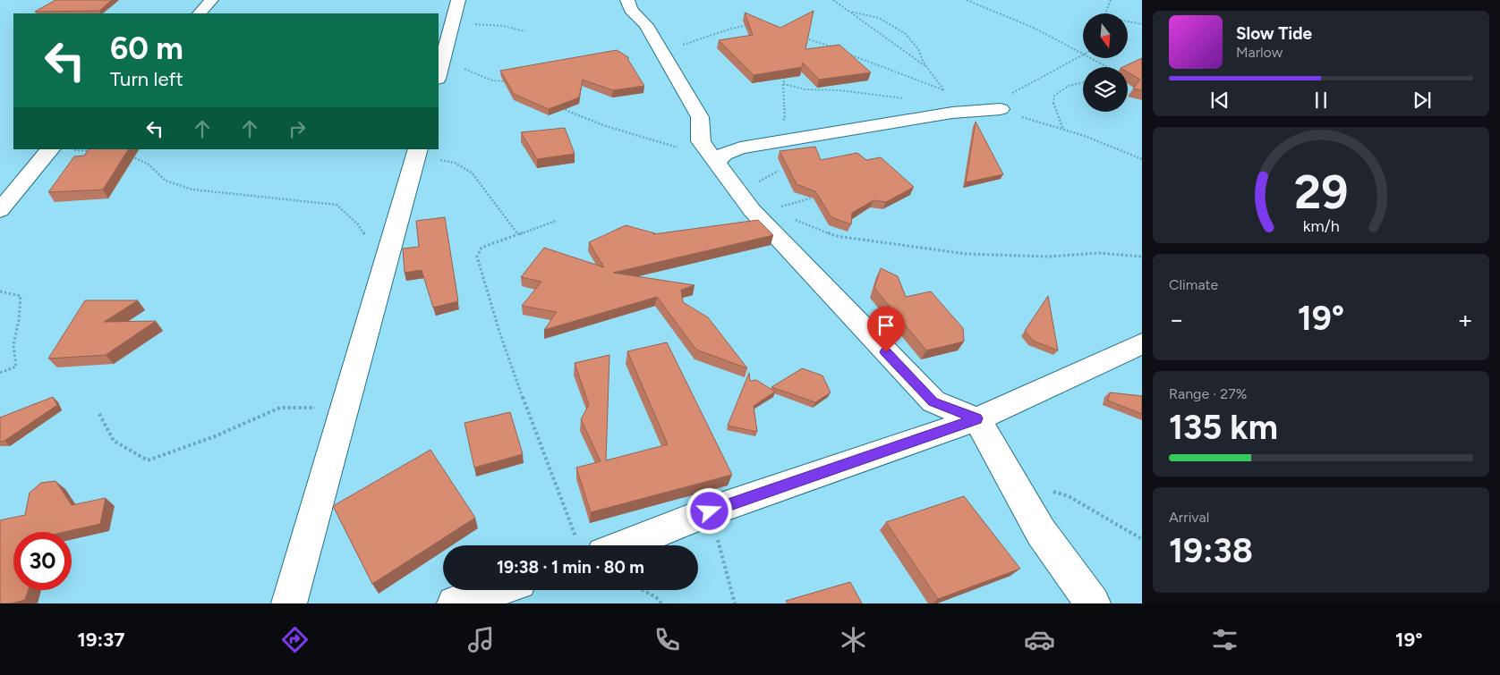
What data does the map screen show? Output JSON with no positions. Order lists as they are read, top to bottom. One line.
{"north":"bottom","page":{"turn":["60 m","Turn left"],"song":["Slow Tide","Marlow"],"tile":["Climate",["Range · 27%","135 km"],["Arrival","19:38"]],"heat":["−","19°","+"],"limit":"30","trip":"19:38 · 1 min · 80 m","tabs":["19:37","19°"],"gauge":["29","km/h"]}}
